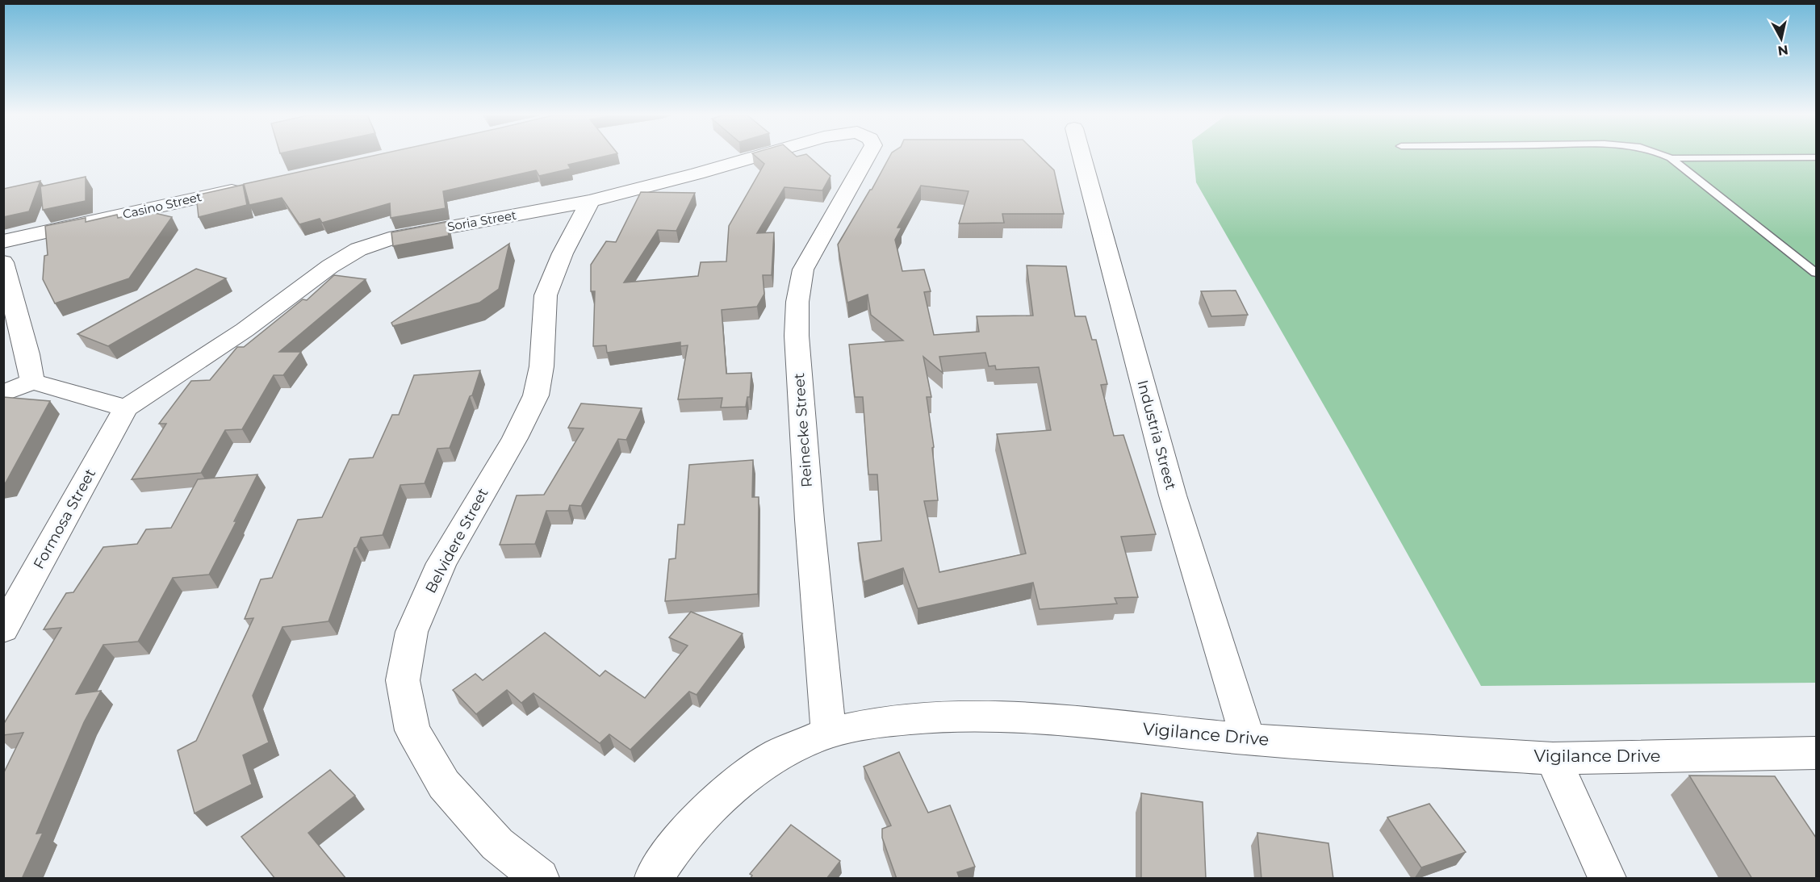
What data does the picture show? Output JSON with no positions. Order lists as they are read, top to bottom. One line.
{"streets":{"street":["Casino Street","Soria Street","Reinecke Street","Industria Street","Formosa Street","Belvidere Street","Vigilance Drive"]},"crossings":[["Soria Street","Formosa Street"],["Soria Street","Belvidere Street"],["Reinecke Street","Vigilance Drive"],["Industria Street","Vigilance Drive"]],"north":"bottom"}
